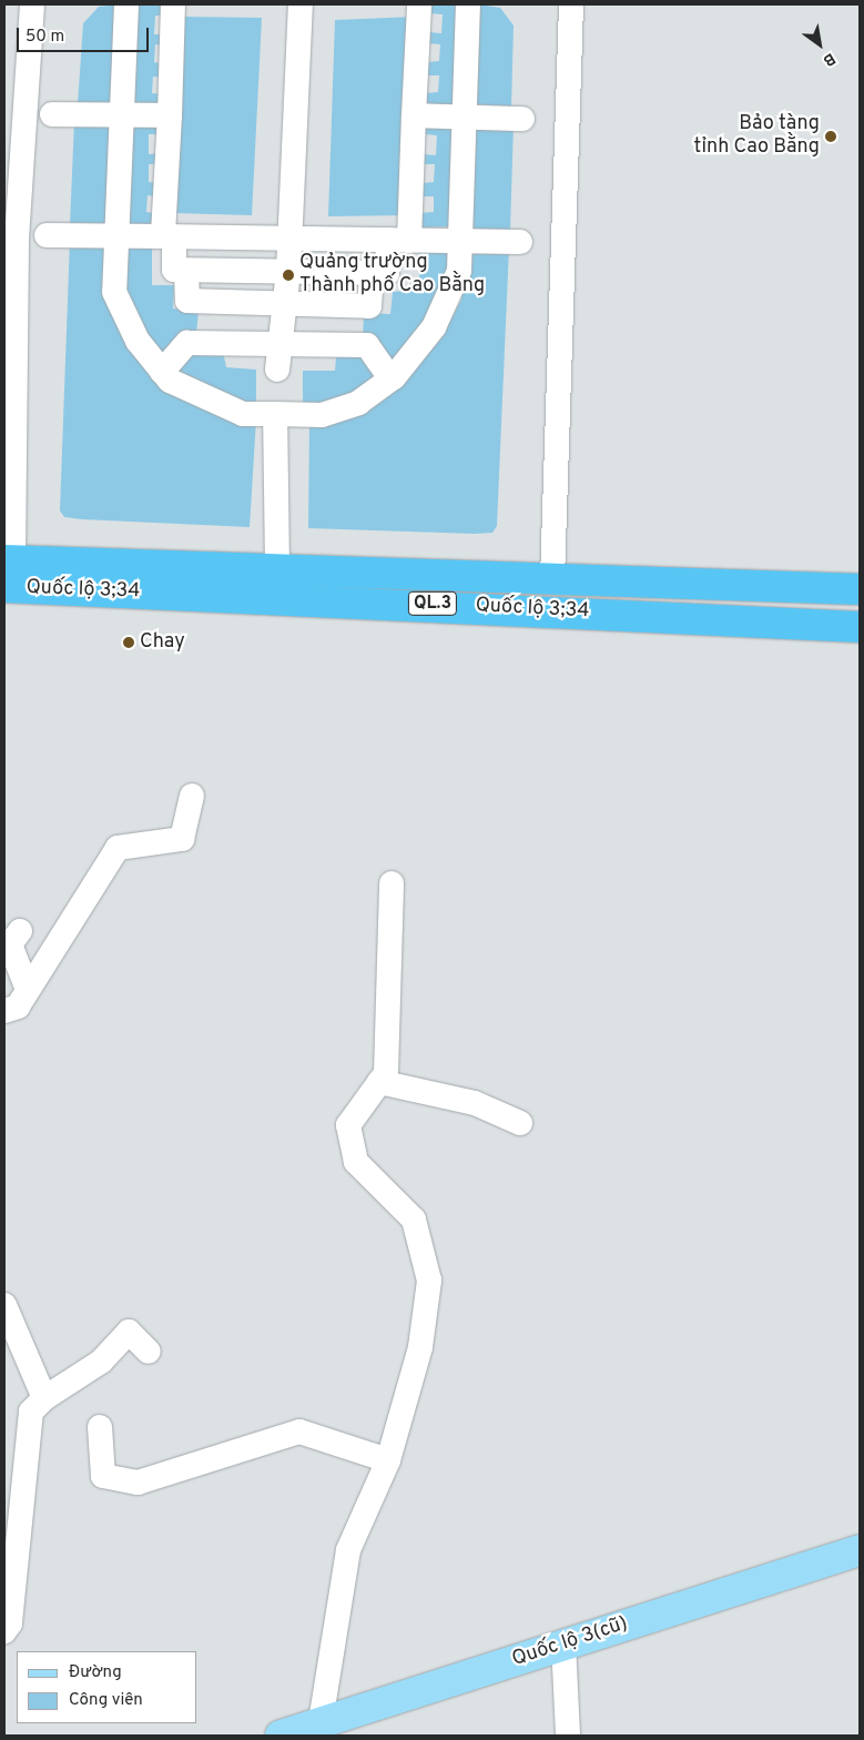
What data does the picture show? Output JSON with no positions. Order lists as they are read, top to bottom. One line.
{"streets":{"highway":["Quốc lộ 3;34","QL.3"],"main road":["Quốc lộ 3(cũ)"]},"places":["Bảo tàng tỉnh Cao Bằng","Quảng trường Thành phố Cao Bằng","Chay"],"legend":["Đường","Công viên"],"scale_bar":"50 m","north":"bottom right"}
